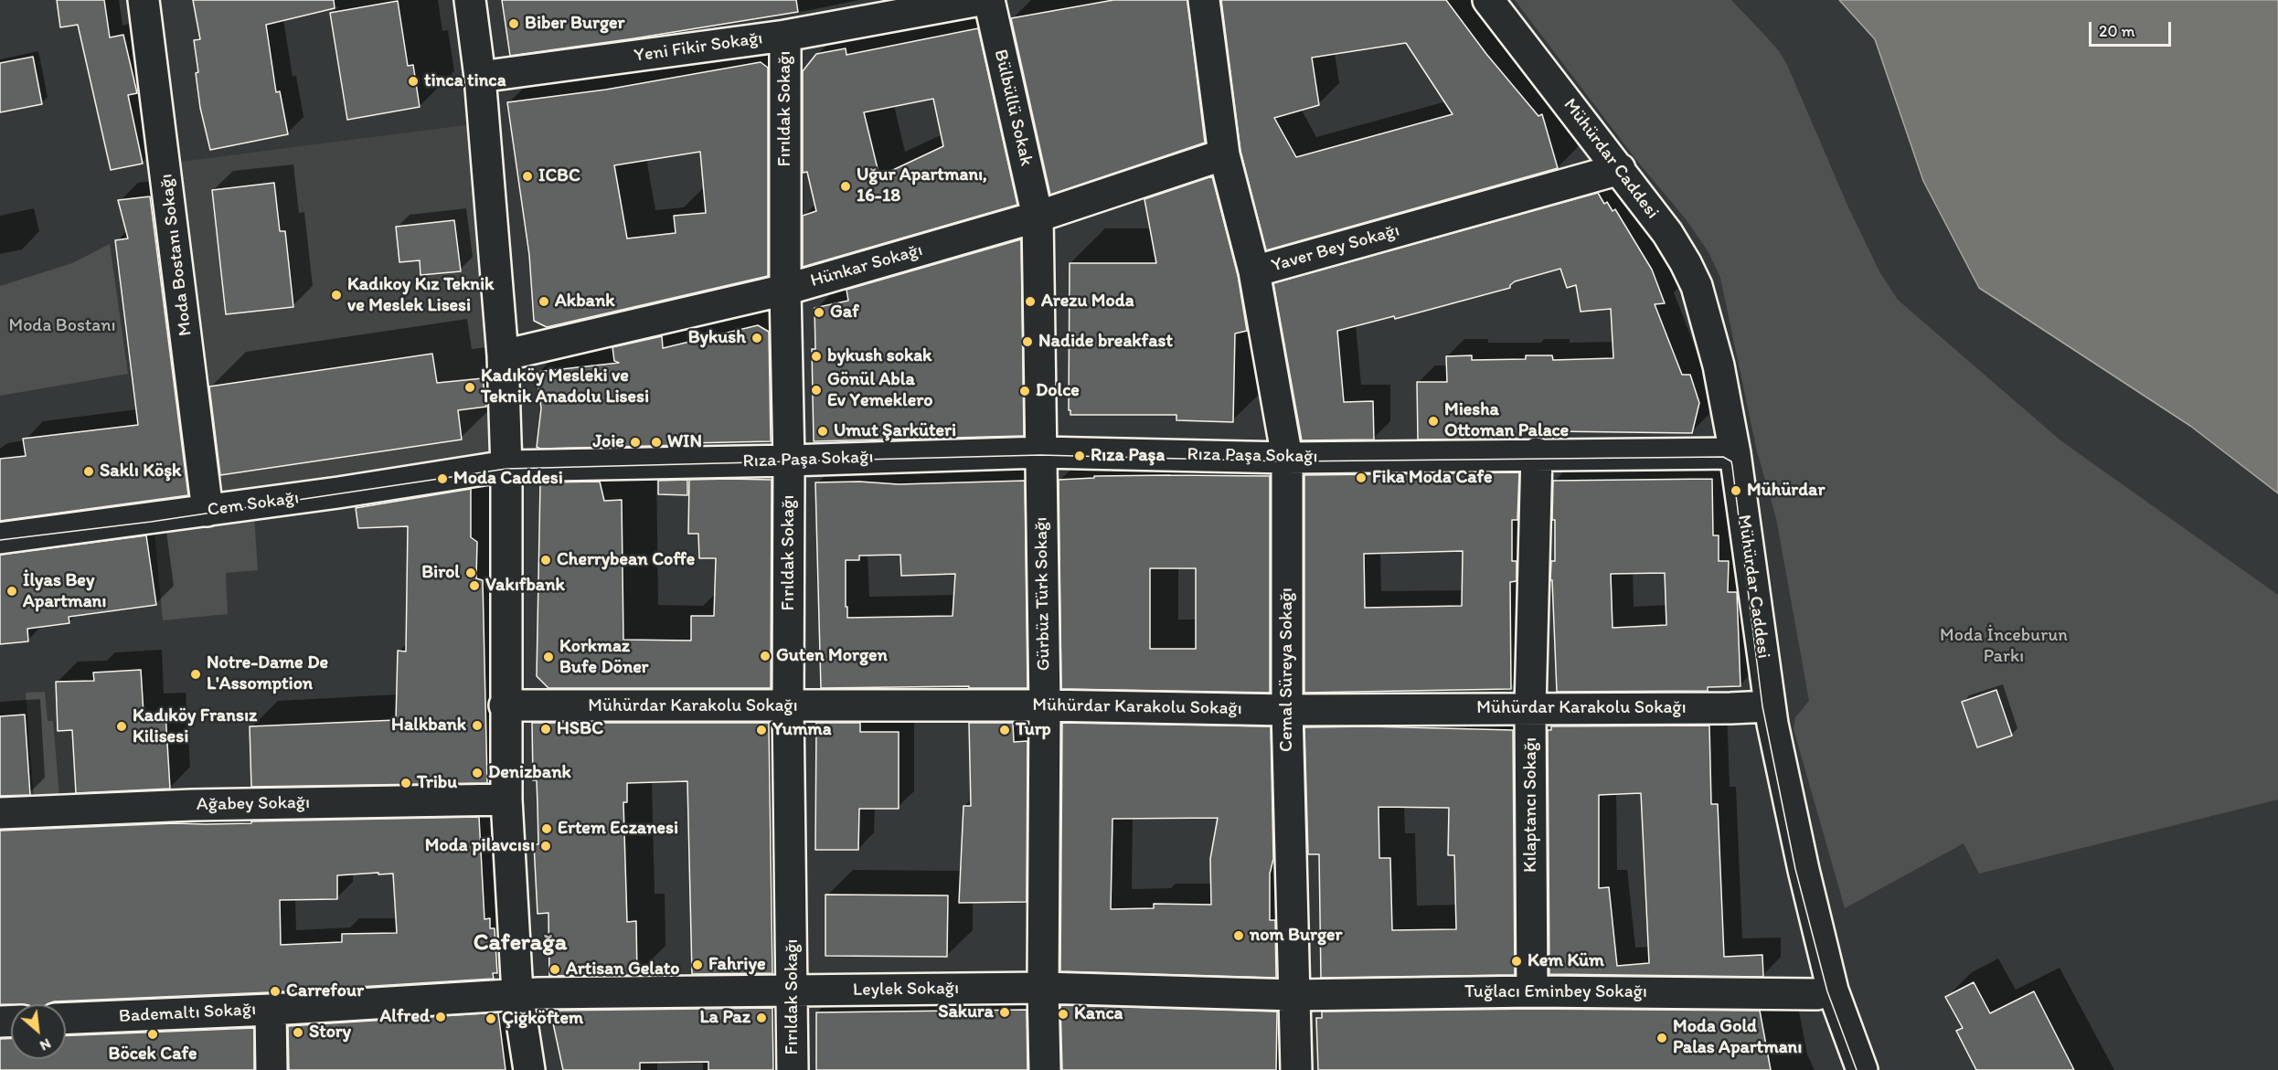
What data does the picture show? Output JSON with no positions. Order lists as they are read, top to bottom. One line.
{"streets":{"street":["Yeni Fikir Sokağı","Bülbüllü Sokak","Fırıldak Sokağı","Mühürdar Caddesi","Yaver Bey Sokağı","Moda Bostanı Sokağı","Hünkar Sokağı","Rıza Paşa Sokağı","Cem Sokağı","Gürbüz Türk Sokağı","Cemal Süreya Sokağı","Mühürdar Karakolu Sokağı","Ağabey Sokağı","Kılaptancı Sokağı","Leylek Sokağı","Tuğlacı Eminbey Sokağı","Bademaltı Sokağı"]},"crossings":[["Yeni Fikir Sokağı","Fırıldak Sokağı"],["Bülbüllü Sokak","Hünkar Sokağı"],["Bülbüllü Sokak","Gürbüz Türk Sokağı"],["Fırıldak Sokağı","Hünkar Sokağı"],["Fırıldak Sokağı","Rıza Paşa Sokağı"],["Fırıldak Sokağı","Mühürdar Karakolu Sokağı"],["Fırıldak Sokağı","Leylek Sokağı"],["Mühürdar Caddesi","Yaver Bey Sokağı"],["Mühürdar Caddesi","Rıza Paşa Sokağı"],["Mühürdar Caddesi","Mühürdar Karakolu Sokağı"],["Mühürdar Caddesi","Tuğlacı Eminbey Sokağı"],["Yaver Bey Sokağı","Hünkar Sokağı"],["Yaver Bey Sokağı","Cemal Süreya Sokağı"],["Moda Bostanı Sokağı","Cem Sokağı"],["Hünkar Sokağı","Gürbüz Türk Sokağı"],["Rıza Paşa Sokağı","Cem Sokağı"],["Rıza Paşa Sokağı","Gürbüz Türk Sokağı"],["Rıza Paşa Sokağı","Cemal Süreya Sokağı"],["Rıza Paşa Sokağı","Kılaptancı Sokağı"],["Gürbüz Türk Sokağı","Mühürdar Karakolu Sokağı"],["Gürbüz Türk Sokağı","Leylek Sokağı"],["Cemal Süreya Sokağı","Mühürdar Karakolu Sokağı"],["Cemal Süreya Sokağı","Leylek Sokağı"],["Cemal Süreya Sokağı","Tuğlacı Eminbey Sokağı"],["Mühürdar Karakolu Sokağı","Kılaptancı Sokağı"],["Kılaptancı Sokağı","Tuğlacı Eminbey Sokağı"],["Leylek Sokağı","Tuğlacı Eminbey Sokağı"],["Leylek Sokağı","Bademaltı Sokağı"]],"districts":["Caferağa"],"parks":["Moda Bostanı","Moda İnceburun Parkı"],"places":["Biber Burger","tinca tinca","ICBC","Uğur Apartmanı, 16-18","Kadıkoy Kız Teknik ve Meslek Lisesi","Akbank","Arezu Moda","Gaf","Bykush","Nadide breakfast","bykush sokak","Kadıköy Mesleki ve Teknik Anadolu Lisesi","Gönül Abla Ev Yemeklero","Dolce","Miesha Ottoman Palace","Umut Şarküteri","Joie","WIN","Rıza Paşa","Saklı Köşk","Fika Moda Cafe","Moda Caddesi","Mühürdar","Cherrybean Coffe","Birol","Vakıfbank","İlyas Bey Apartmanı","Guten Morgen","Korkmaz Bufe Döner","Notre-Dame De L'Assomption","Halkbank","Kadıköy Fransız Kilisesi","HSBC","Yumma","Turp","Denizbank","Tribu","Ertem Eczanesi","Moda pilavcısı","nom Burger","Kem Küm","Fahriye","Artisan Gelato","Carrefour","Sakura","Kanca","Alfred","La Paz","Çiğköftem","Story","Böcek Cafe","Moda Gold Palas Apartmanı"],"scale_bar":"20 m","north":"bottom right"}
